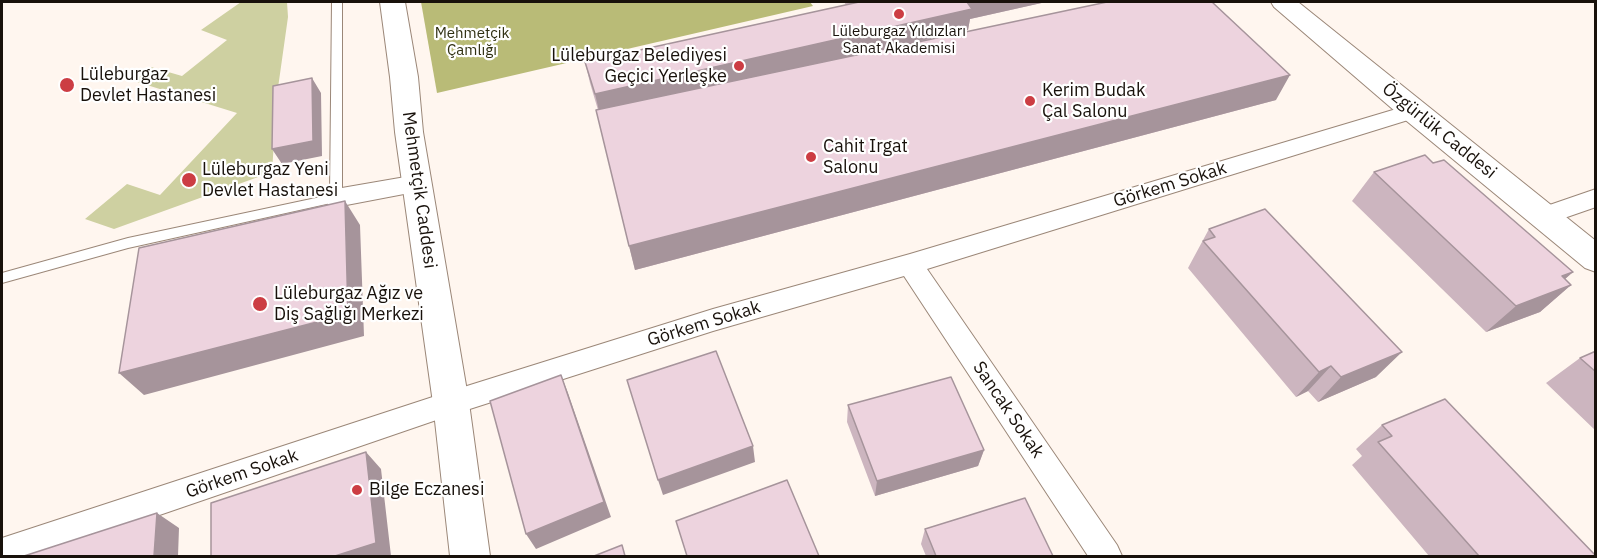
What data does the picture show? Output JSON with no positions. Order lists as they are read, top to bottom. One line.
{"streets":{"street":["Özgürlük Caddesi","Görkem Sokak","Mehmetçik Caddesi","Sancak Sokak"]},"crossings":[["Özgürlük Caddesi","Görkem Sokak"],["Görkem Sokak","Mehmetçik Caddesi"],["Görkem Sokak","Sancak Sokak"]],"parks":["Mehmetçik Çamlığı"],"places":["Lüleburgaz Yıldızları Sanat Akademisi","Lüleburgaz Belediyesi Geçici Yerleşke","Lüleburgaz Devlet Hastanesi","Kerim Budak Çal Salonu","Cahit Irgat Salonu","Lüleburgaz Yeni Devlet Hastanesi","Lüleburgaz Ağız ve Diş Sağlığı Merkezi","Bilge Eczanesi"]}
